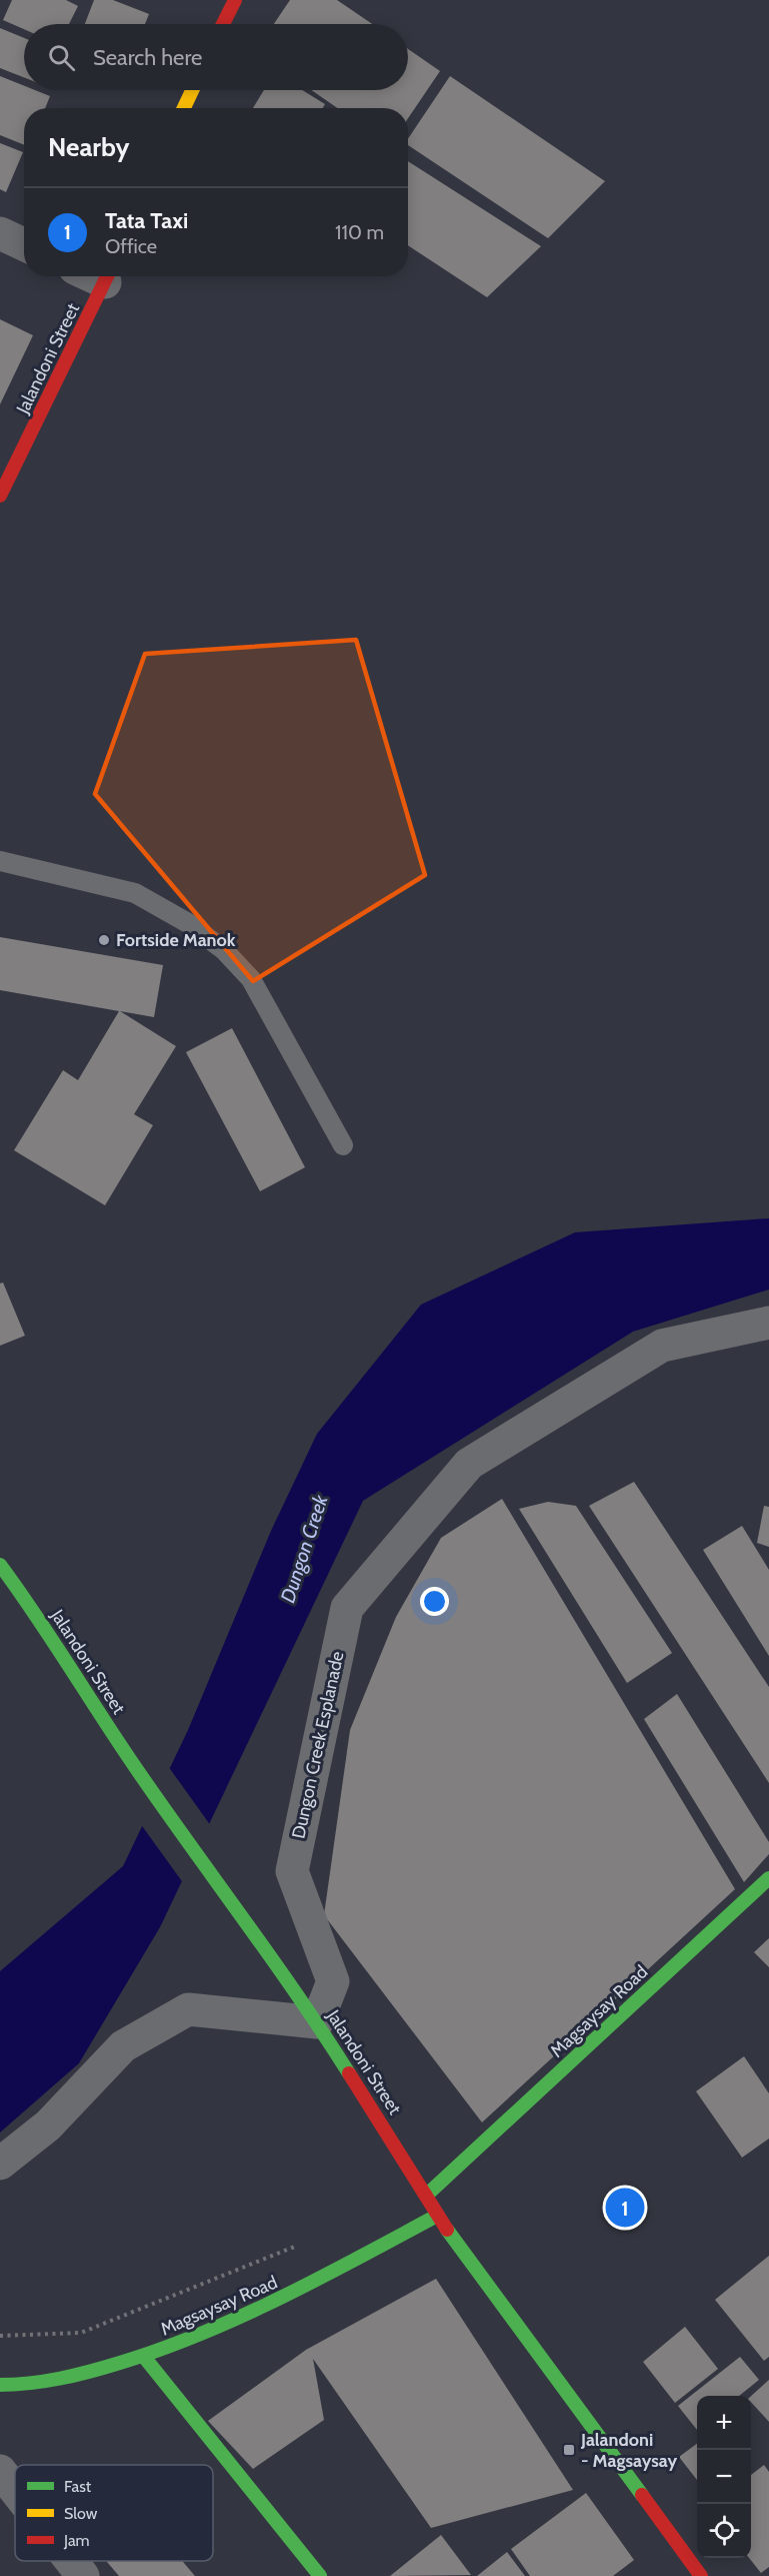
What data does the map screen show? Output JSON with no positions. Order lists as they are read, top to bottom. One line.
{"streets":{"main road":["Jalandoni Street","Magsaysay Road"],"street":["Dungon Creek Esplanade"]},"crossings":[["Jalandoni Street","Dungon Creek Esplanade"],["Jalandoni Street","Magsaysay Road"]],"water":["Dungon Creek"],"places":{"other":["Fortside Manok"],"transit":["Jalandoni - Magsaysay"]},"legend":["Fast","Slow","Jam"],"page":{"search":"Search here","heading":"Nearby","list":[{"mark":"1","name":"Tata Taxi","note":"Office","value":"110 m"}],"pins":"1","map_buttons":["+","−"]}}
